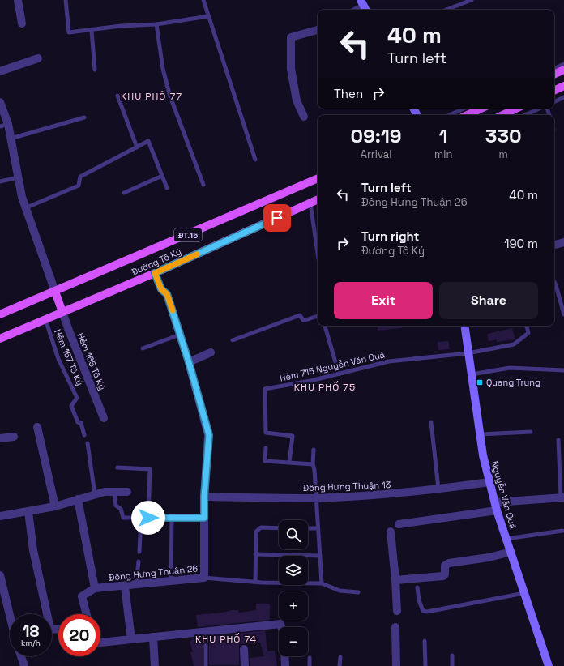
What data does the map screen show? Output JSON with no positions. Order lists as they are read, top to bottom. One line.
{"streets":{"main road":["ĐT.15","Đường Tô Ký","Nguyễn Văn Quá"],"street":["Hẻm 165 Tô Ký","Đông Hưng Thuận 13","Đông Hưng Thuận 26"],"lane":["Hẻm 167 Tô Ký","Hẻm 715 Nguyễn Văn Quá"]},"crossings":[["Đường Tô Ký","Hẻm 167 Tô Ký"],["Đường Tô Ký","Hẻm 165 Tô Ký"],["Đường Tô Ký","Đông Hưng Thuận 26"],["Hẻm 715 Nguyễn Văn Quá","Nguyễn Văn Quá"],["Đông Hưng Thuận 13","Nguyễn Văn Quá"],["Đông Hưng Thuận 13","Đông Hưng Thuận 26"]],"districts":["KHU PHỐ 77","KHU PHỐ 75","KHU PHỐ 74"],"places":{"transit":["Quang Trung"]},"page":{"turn":["40 m","Turn left"],"then":"Then","eta":["09:19","Arrival","1","min","330","m"],"list":[{"name":"Turn left","note":"Đông Hưng Thuận 26","value":"40 m"},{"name":"Turn right","note":"Đường Tô Ký","value":"190 m"}],"buttons":["Exit","Share"],"map_buttons":["+","−"],"speed":"18 km/h","limit":"20"}}
